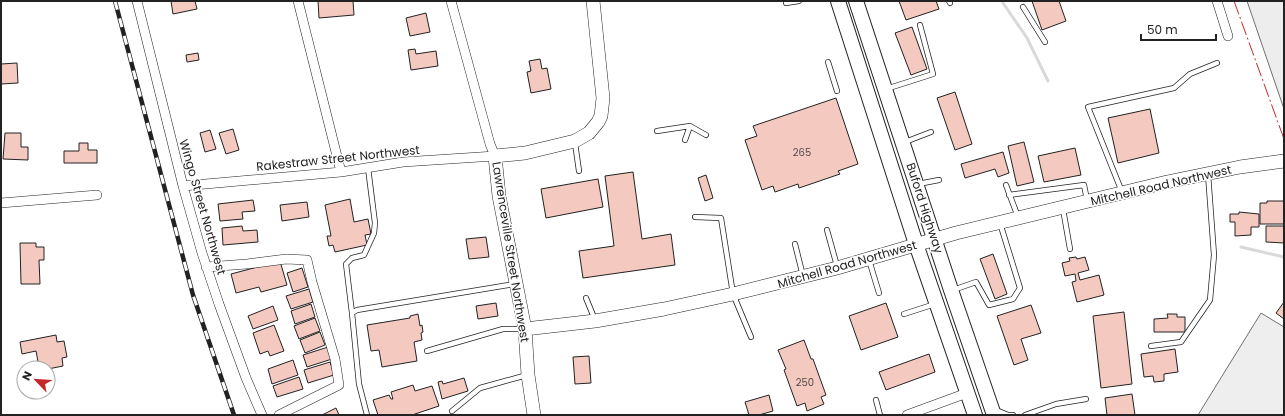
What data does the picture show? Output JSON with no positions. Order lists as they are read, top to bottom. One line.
{"streets":{"main road":["Buford Highway"],"street":["Rakestraw Street Northwest","Mitchell Road Northwest","Wingo Street Northwest","Lawrenceville Street Northwest"]},"crossings":[["Rakestraw Street Northwest","Wingo Street Northwest"],["Rakestraw Street Northwest","Lawrenceville Street Northwest"],["Mitchell Road Northwest","Buford Highway"],["Mitchell Road Northwest","Lawrenceville Street Northwest"]],"house_numbers":["265","250"],"scale_bar":"50 m","north":"top left"}
